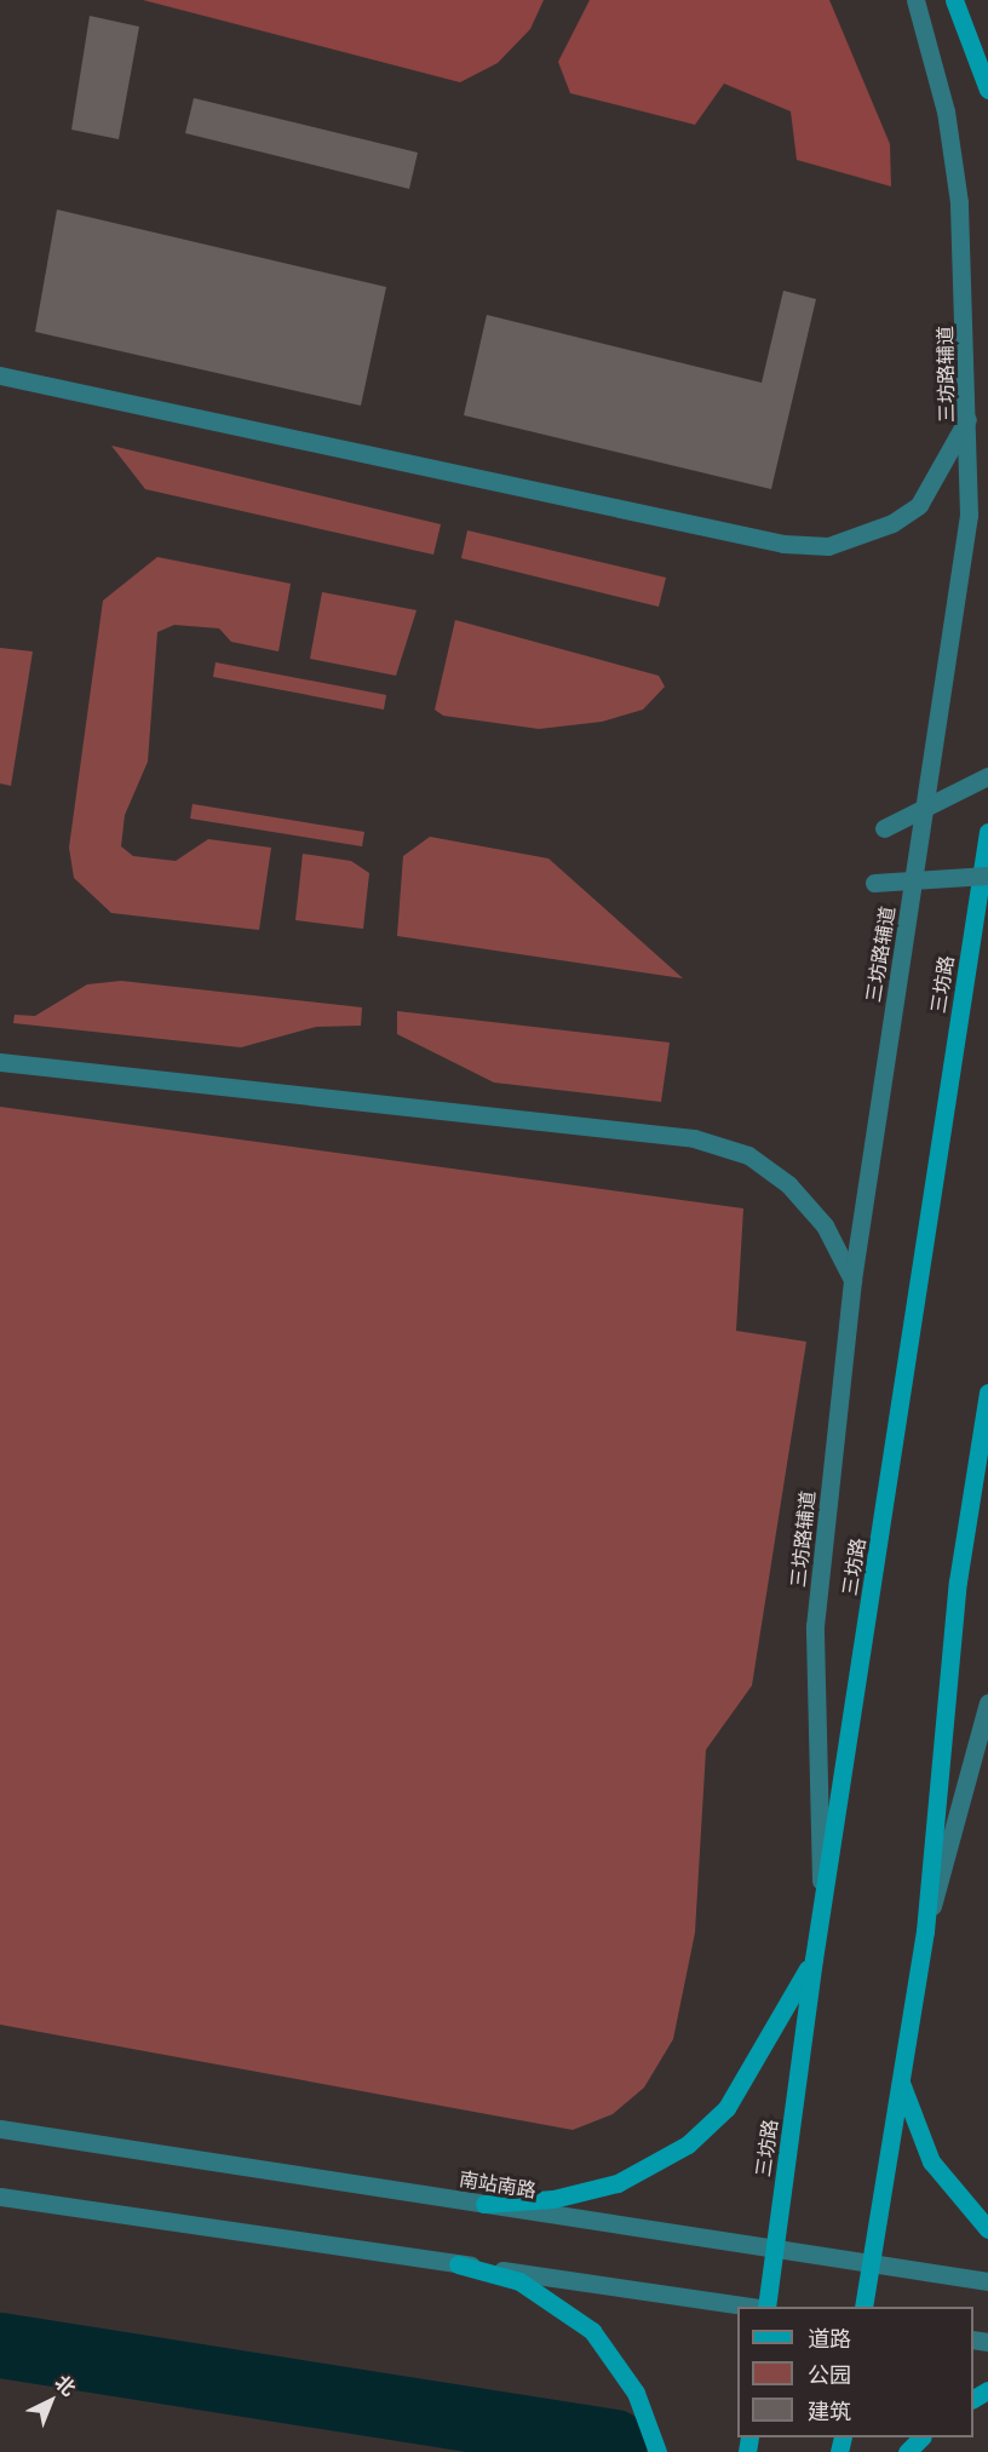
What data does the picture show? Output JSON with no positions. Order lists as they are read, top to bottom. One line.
{"streets":{"main road":["三坊路"],"street":["三坊路辅道","南站南路"]},"crossings":[["三坊路辅道","三坊路"],["三坊路","南站南路"]],"legend":["道路","公园","建筑"],"north":"top right"}
